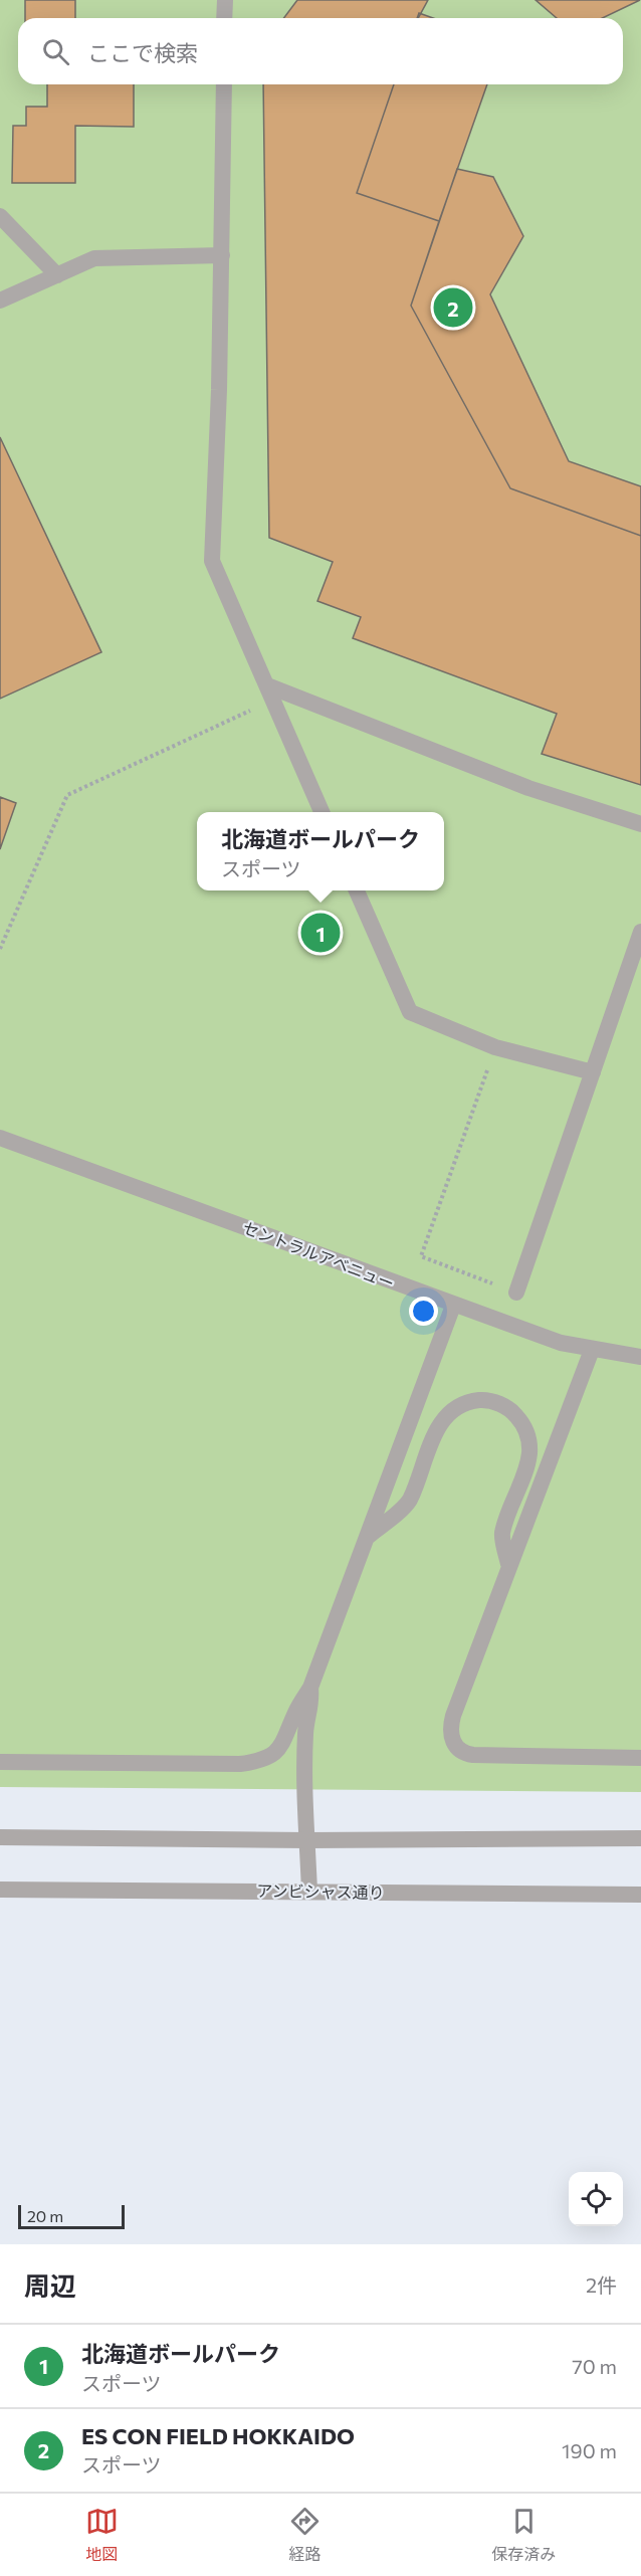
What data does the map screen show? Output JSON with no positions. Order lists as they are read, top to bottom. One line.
{"streets":{"street":["セントラルアベニュー","アンビシャス通り"]},"scale_bar":"20 m","page":{"search":"ここで検索","pins":["2","1"],"popup":["北海道ボールパーク","スポーツ"],"scale":"20 m","heading":["周辺","2件"],"list":[{"mark":"1","name":"北海道ボールパーク","note":"スポーツ","value":"70 m"},{"mark":"2","name":"ES CON FIELD HOKKAIDO","note":"スポーツ","value":"190 m"}],"nav":["地図","経路","保存済み"]}}
